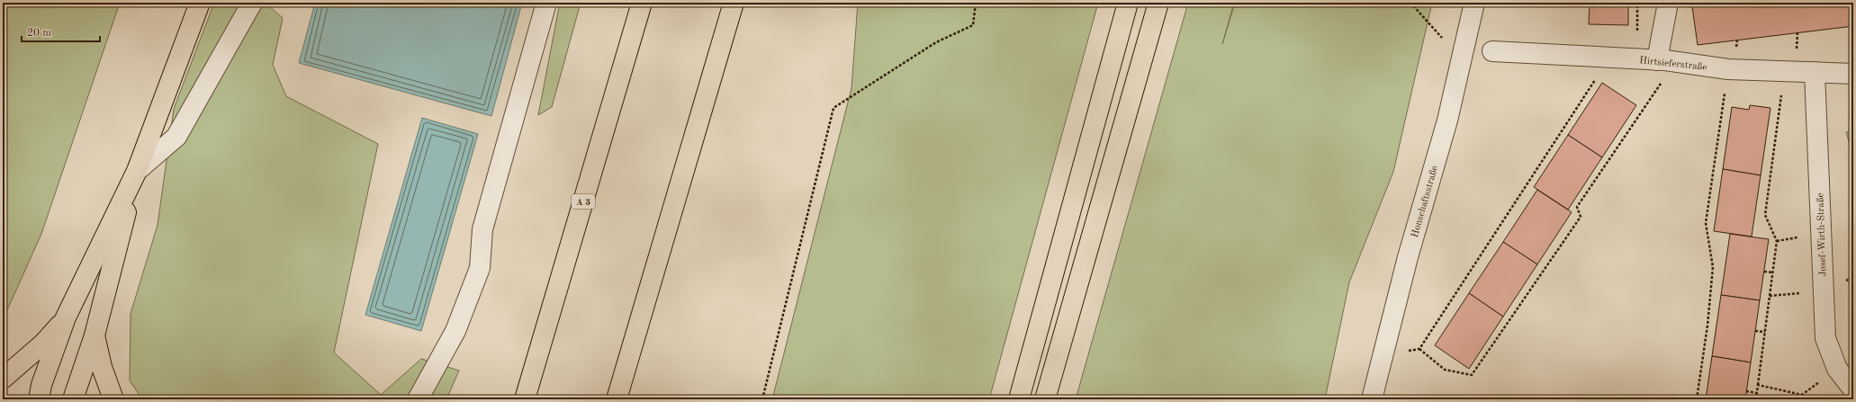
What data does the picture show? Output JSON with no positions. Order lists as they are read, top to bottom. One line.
{"streets":{"highway":["A 3"],"street":["Hirtsieferstraße","Honschaftsstraße","Josef-Wirth-Straße"]},"crossings":[["Hirtsieferstraße","Josef-Wirth-Straße"]],"scale_bar":"20 m"}
